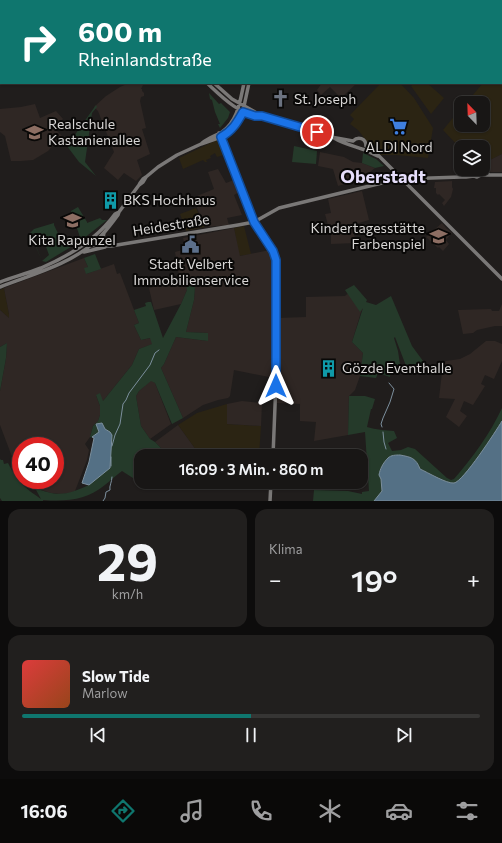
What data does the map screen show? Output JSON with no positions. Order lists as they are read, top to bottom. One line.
{"streets":{"main road":["Heidestraße"]},"districts":["Oberstadt"],"places":{"church":["St. Joseph"],"supermarket":["ALDI Nord"],"school or university":["Realschule Kastanienallee","Kita Rapunzel","Kindertagesstätte Farbenspiel"],"building":["BKS Hochhaus","Gözde Eventhalle"],"public building":["Stadt Velbert Immobilienservice"]},"north":"top left","page":{"turn":["600 m","Rheinlandstraße"],"limit":"40","trip":"16:09 · 3 Min. · 860 m","tile":[["29","km/h"],"Klima"],"heat":["−","19°","+"],"song":["Slow Tide","Marlow"],"tabs":"16:06"}}
